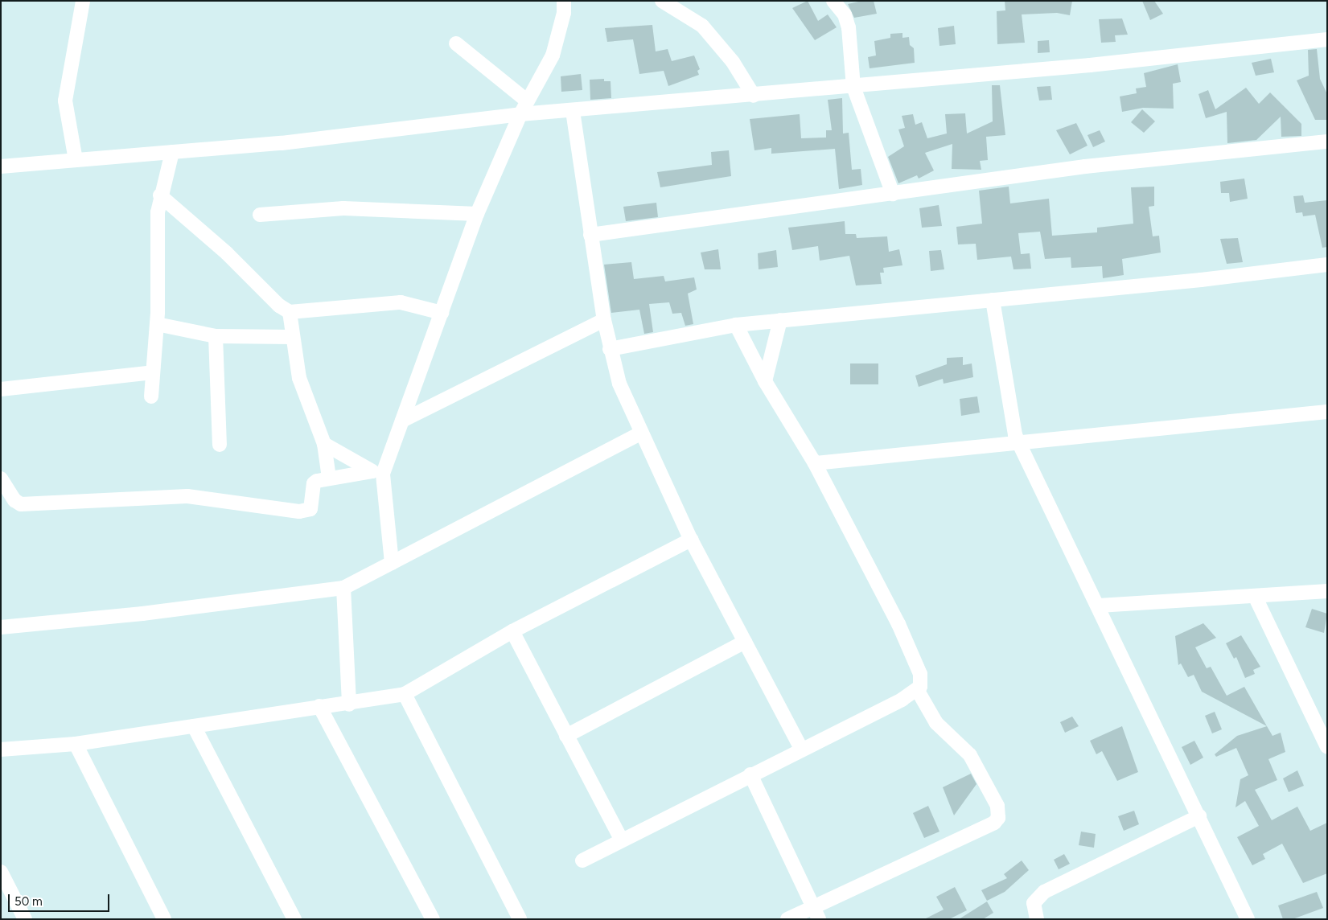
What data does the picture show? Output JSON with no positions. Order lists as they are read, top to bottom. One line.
{"scale_bar":"50 m"}
